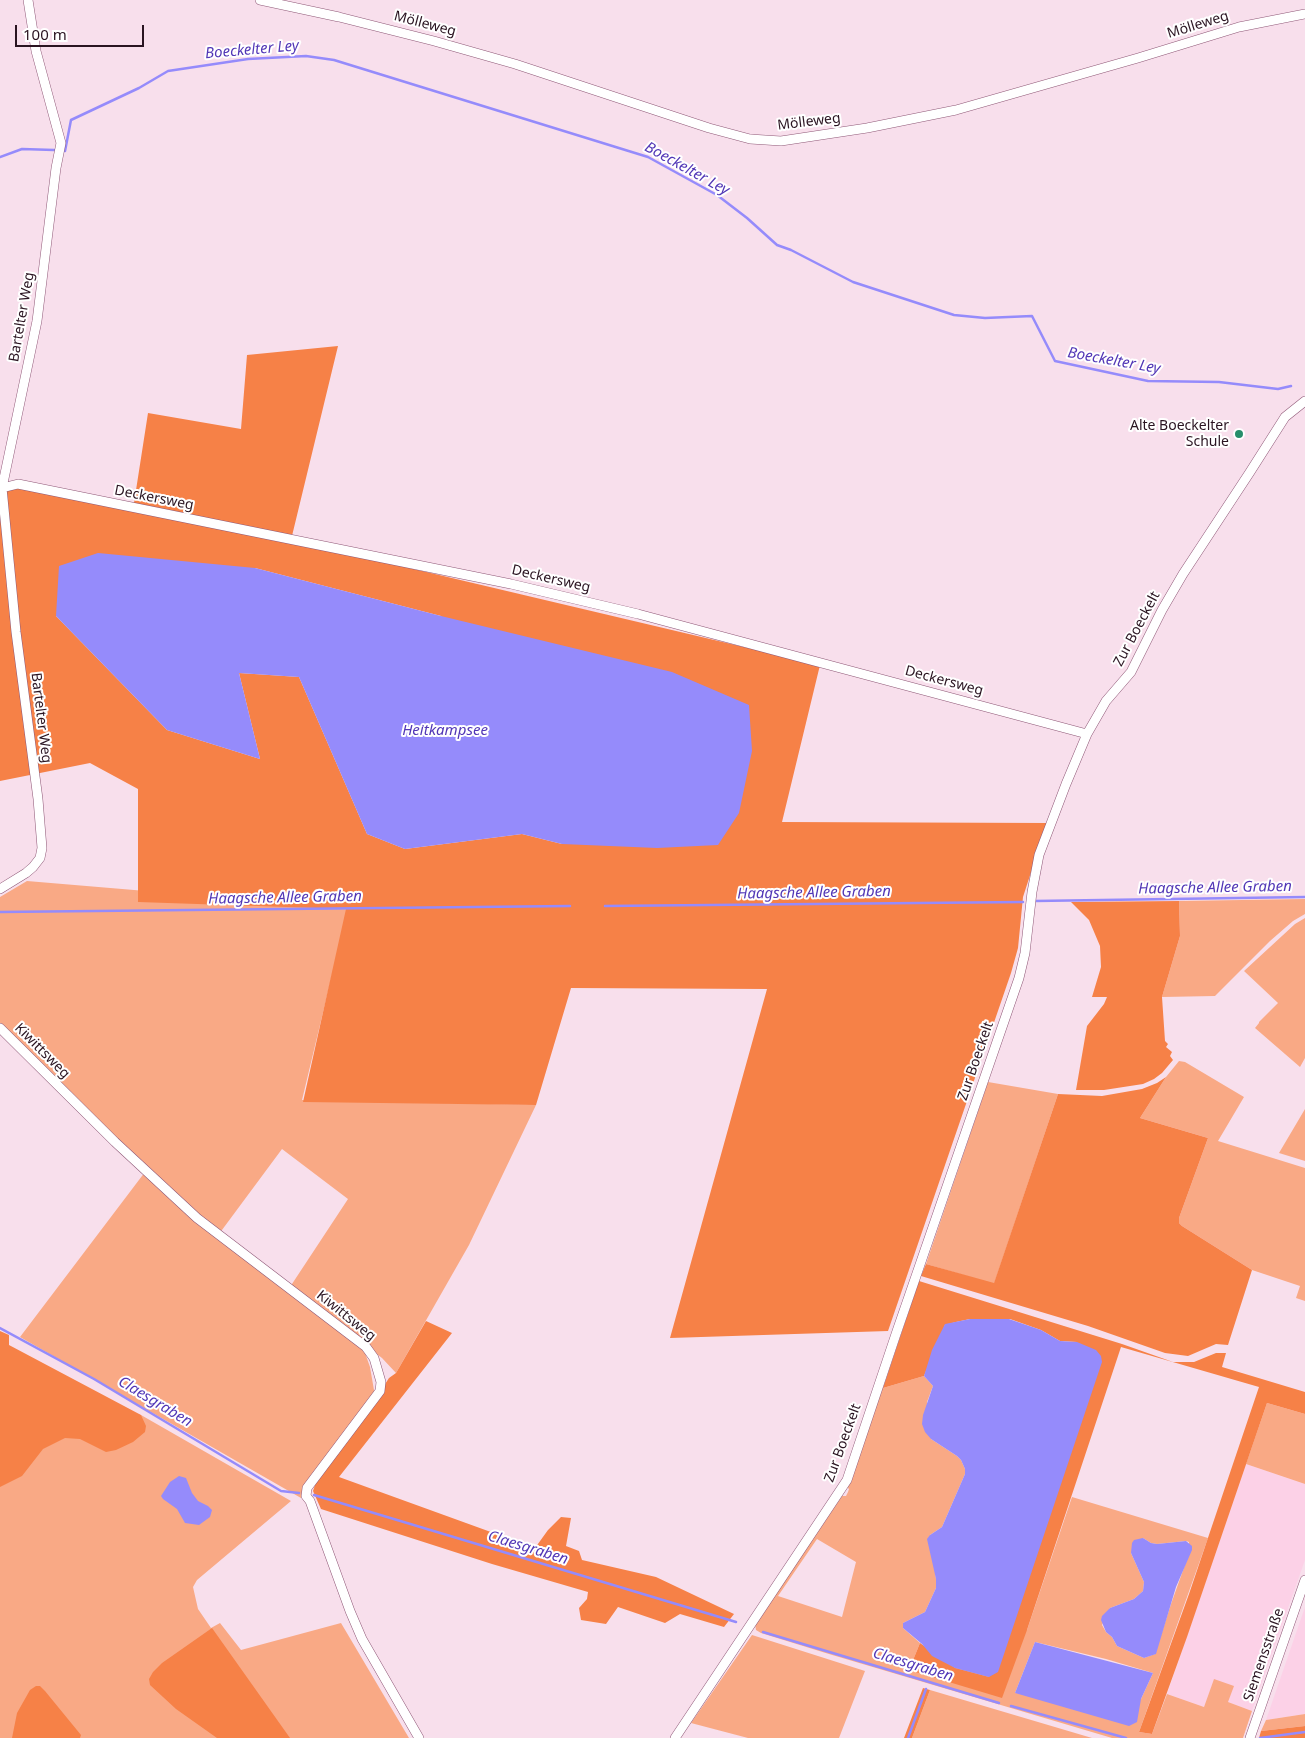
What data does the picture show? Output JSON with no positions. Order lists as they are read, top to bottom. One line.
{"streets":{"street":["Mölleweg","Bartelter Weg","Deckersweg","Zur Boeckelt","Kiwittsweg","Siemensstraße"]},"crossings":[["Bartelter Weg","Deckersweg"],["Deckersweg","Zur Boeckelt"]],"water":["Boeckelter Ley","Heitkampsee","Haagsche Allee Graben","Claesgraben"],"places":["Alte Boeckelter Schule"],"scale_bar":"100 m"}
